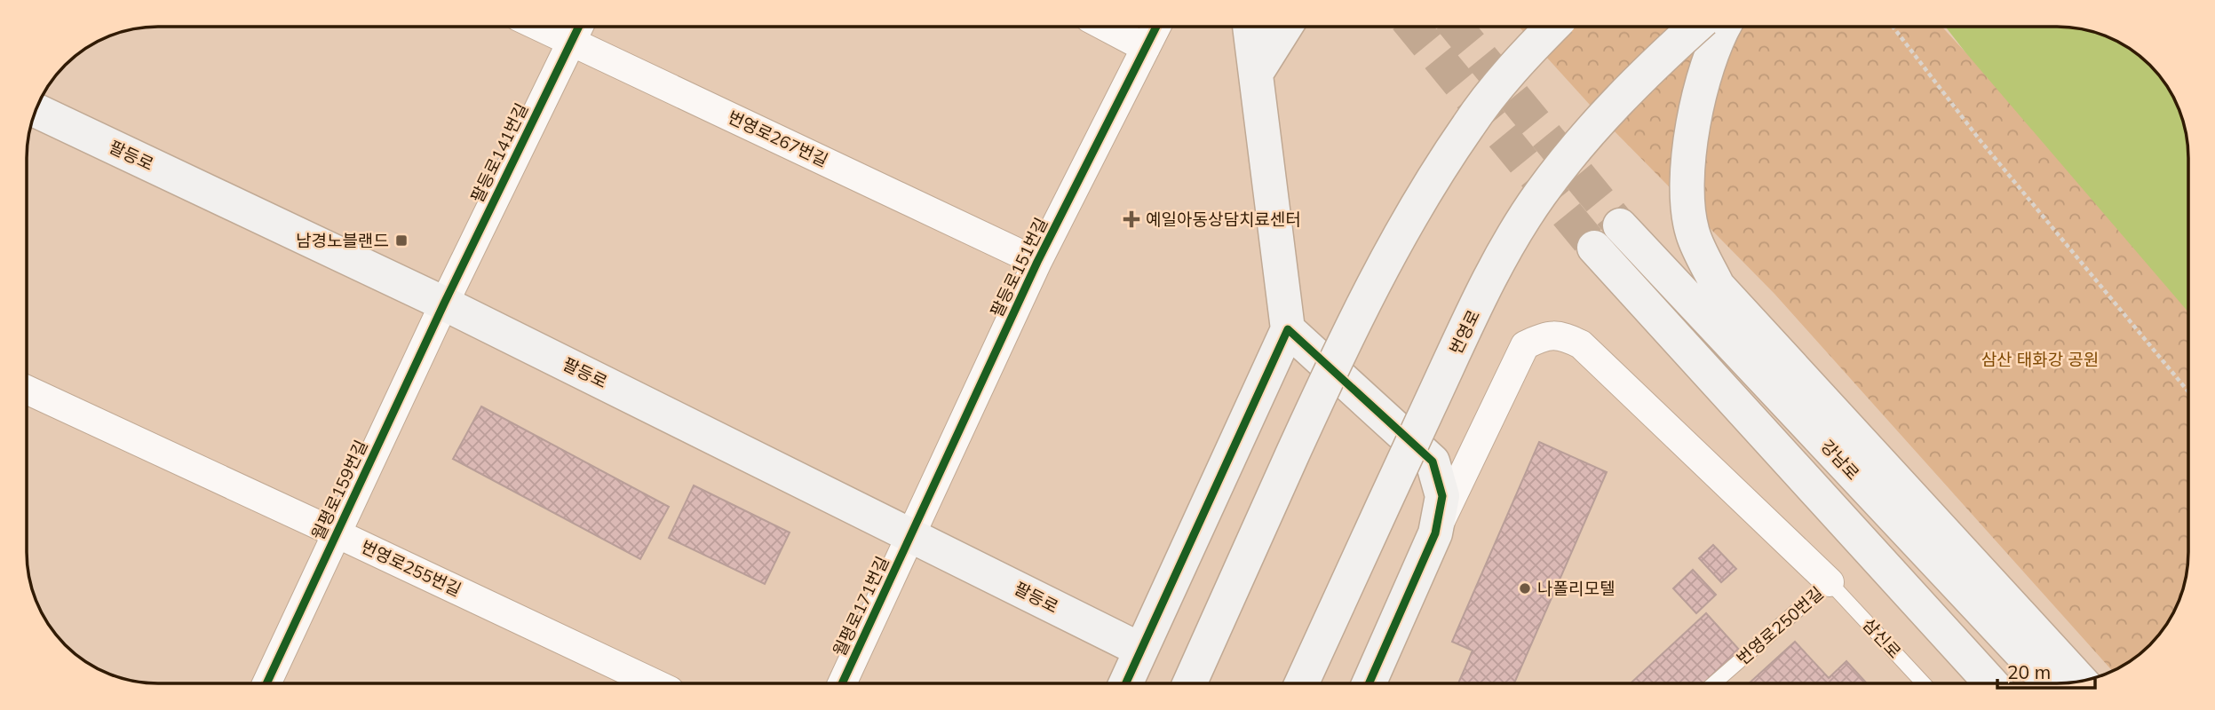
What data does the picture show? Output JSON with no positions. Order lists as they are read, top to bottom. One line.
{"streets":{"main road":["팔등로","번영로","강남로"],"street":["번영로267번길","팔등로141번길","팔등로151번길","월평로159번길","번영로255번길","월평로171번길"],"lane":["번영로250번길","삼신로"]},"crossings":[["번영로267번길","팔등로141번길"],["번영로267번길","팔등로151번길"],["팔등로141번길","팔등로"],["팔등로141번길","월평로159번길"],["팔등로","팔등로151번길"],["팔등로","월평로159번길"],["팔등로","월평로171번길"],["팔등로151번길","월평로171번길"],["월평로159번길","번영로255번길"],["번영로250번길","삼신로"]],"parks":["삼산 태화강 공원"],"places":{"health":["예일아동상담치료센터"],"transit":["남경노블랜드"],"other":["나폴리모텔"]},"scale_bar":"20 m"}
